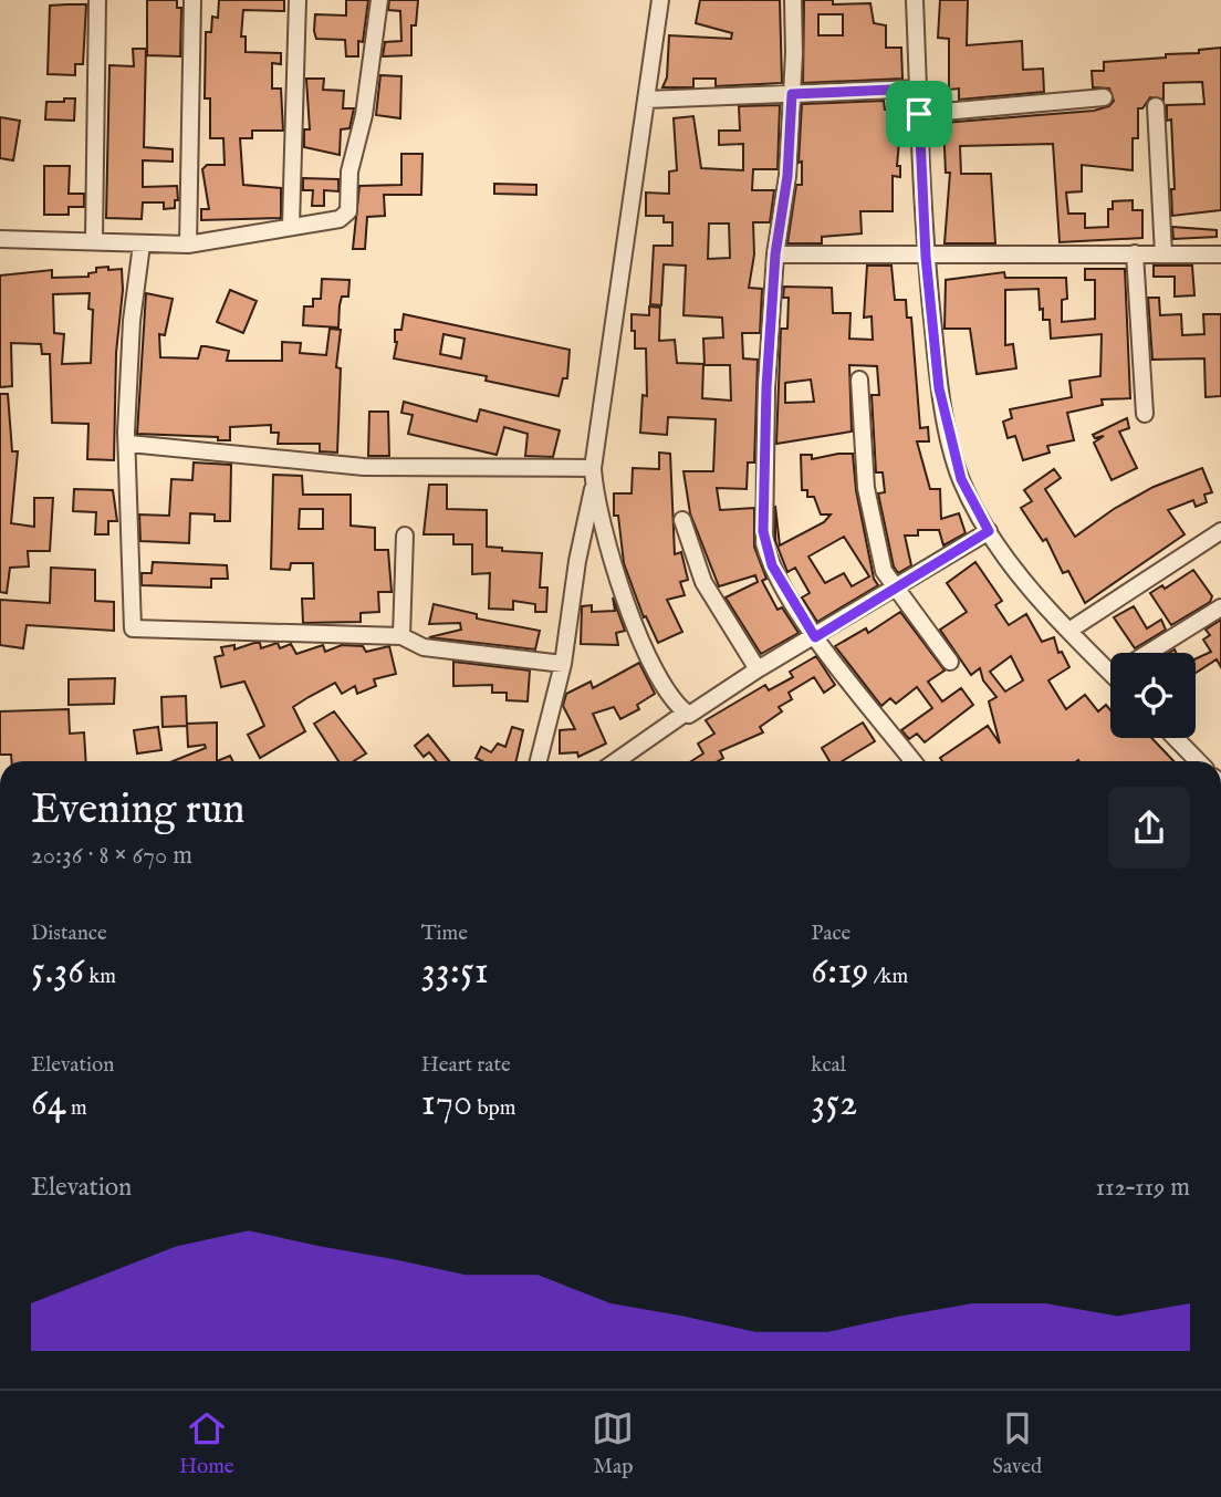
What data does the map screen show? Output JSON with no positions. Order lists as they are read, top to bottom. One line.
{"page":{"heading":["Evening run","20:36 · 8 × 670 m"],"stats":[["Distance","5.36 km"],["Time","33:51"],["Pace","6:19 /km"],["Elevation","64 m"],["Heart rate","170 bpm"],["kcal","352"]],"chart":["Elevation","112–119 m"],"tabs":["Home","Map","Saved"]}}
